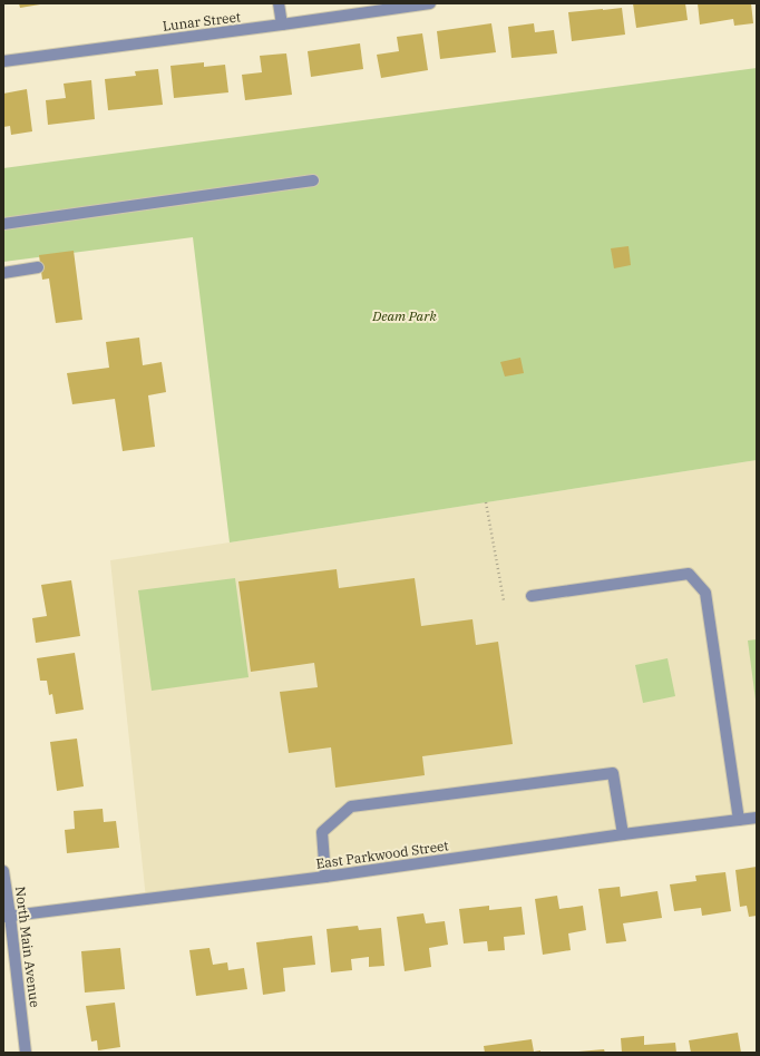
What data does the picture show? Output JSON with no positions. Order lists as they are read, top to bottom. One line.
{"streets":{"street":["Lunar Street","East Parkwood Street","North Main Avenue"]},"crossings":[["East Parkwood Street","North Main Avenue"]],"parks":["Deam Park"]}
